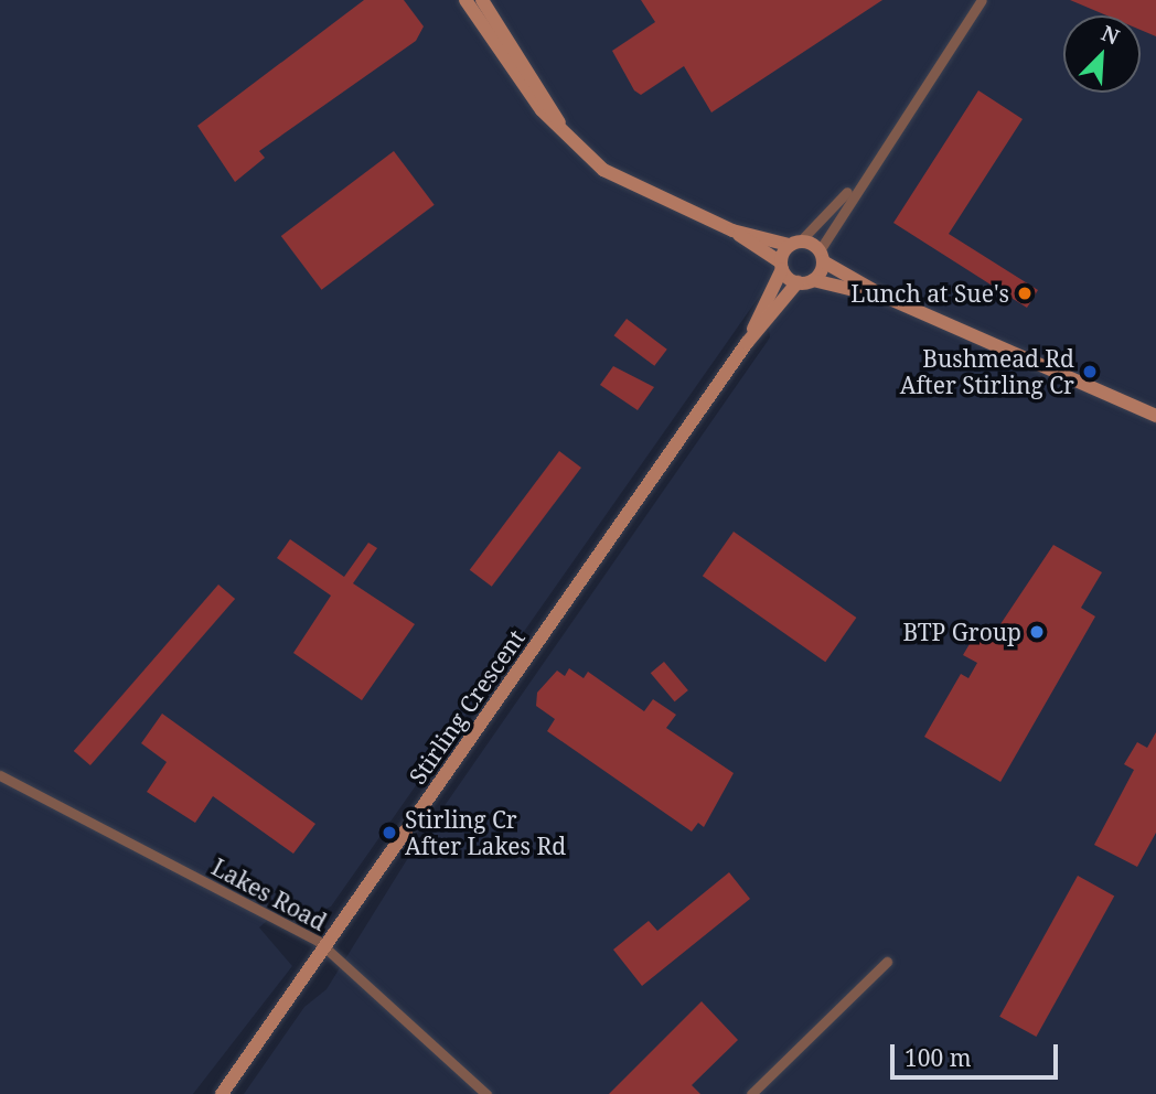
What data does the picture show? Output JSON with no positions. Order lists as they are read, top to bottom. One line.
{"streets":{"main road":["Stirling Crescent"],"street":["Lakes Road"]},"crossings":[["Stirling Crescent","Lakes Road"]],"places":["Lunch at Sue's","Bushmead Rd After Stirling Cr","BTP Group","Stirling Cr After Lakes Rd"],"scale_bar":"100 m","north":"top right"}
